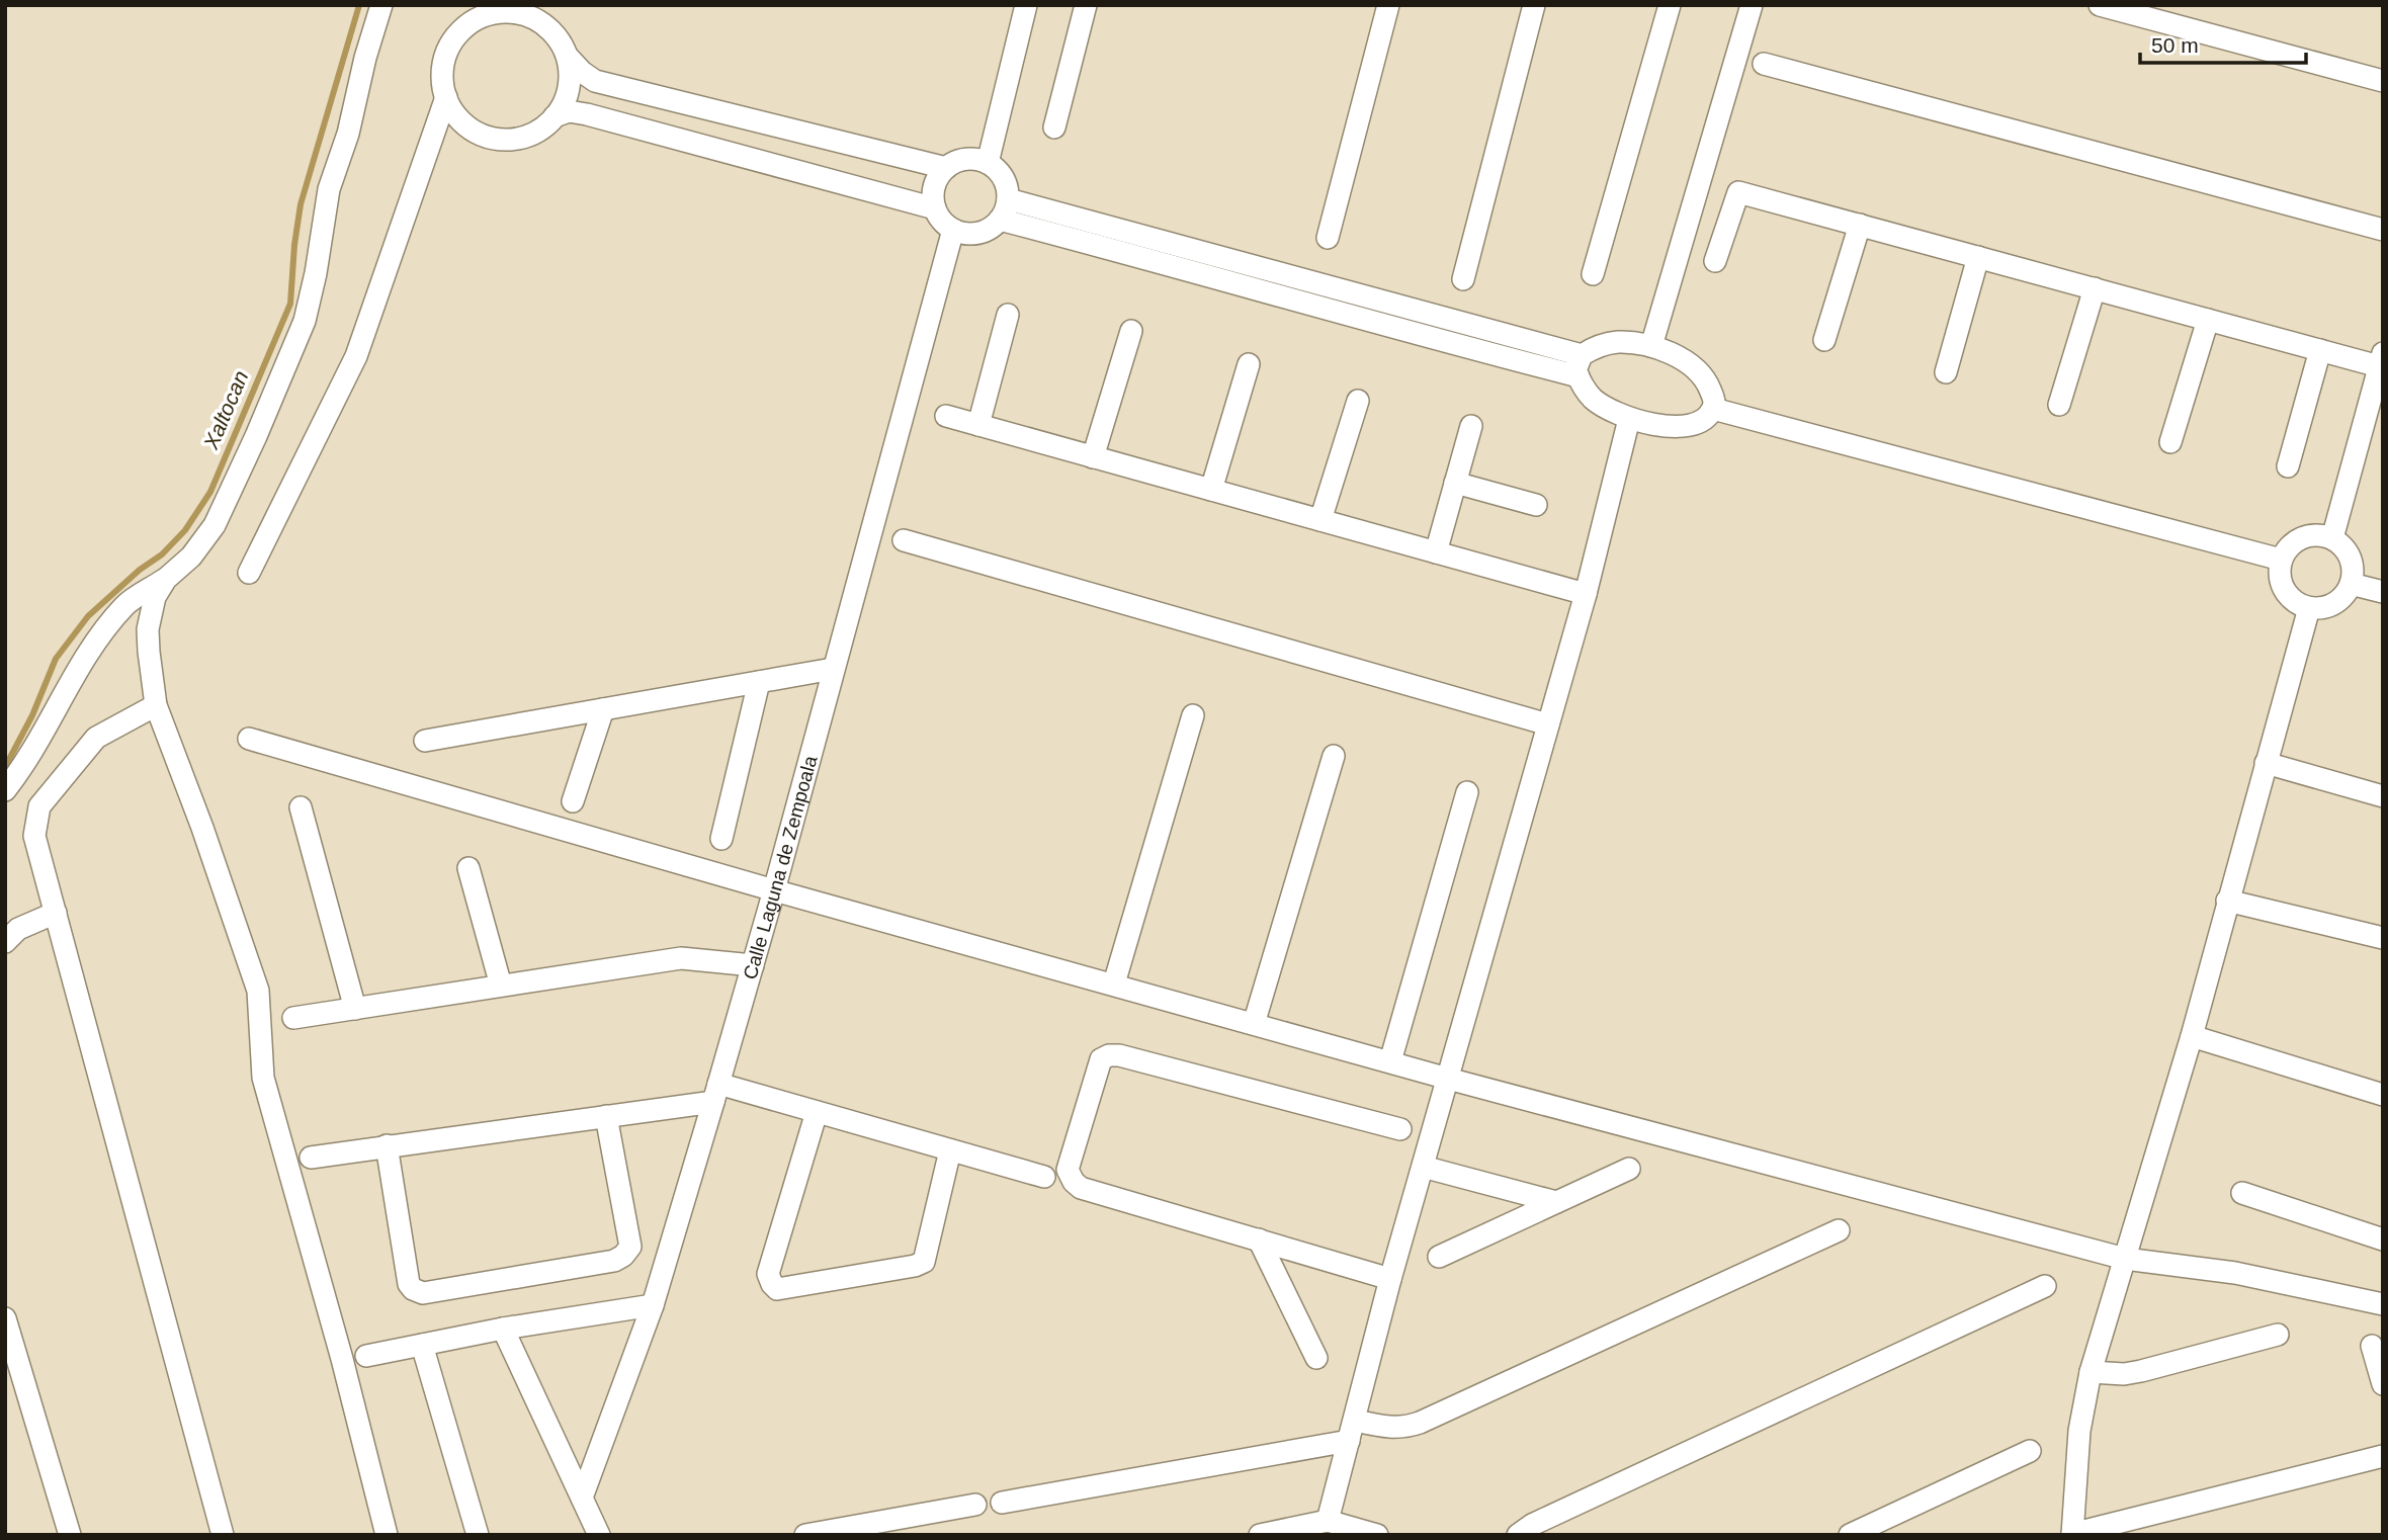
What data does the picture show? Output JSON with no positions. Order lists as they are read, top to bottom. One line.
{"streets":{"street":["Calle Laguna de Zempoala"]},"water":["Xaltocan"],"scale_bar":"50 m"}
